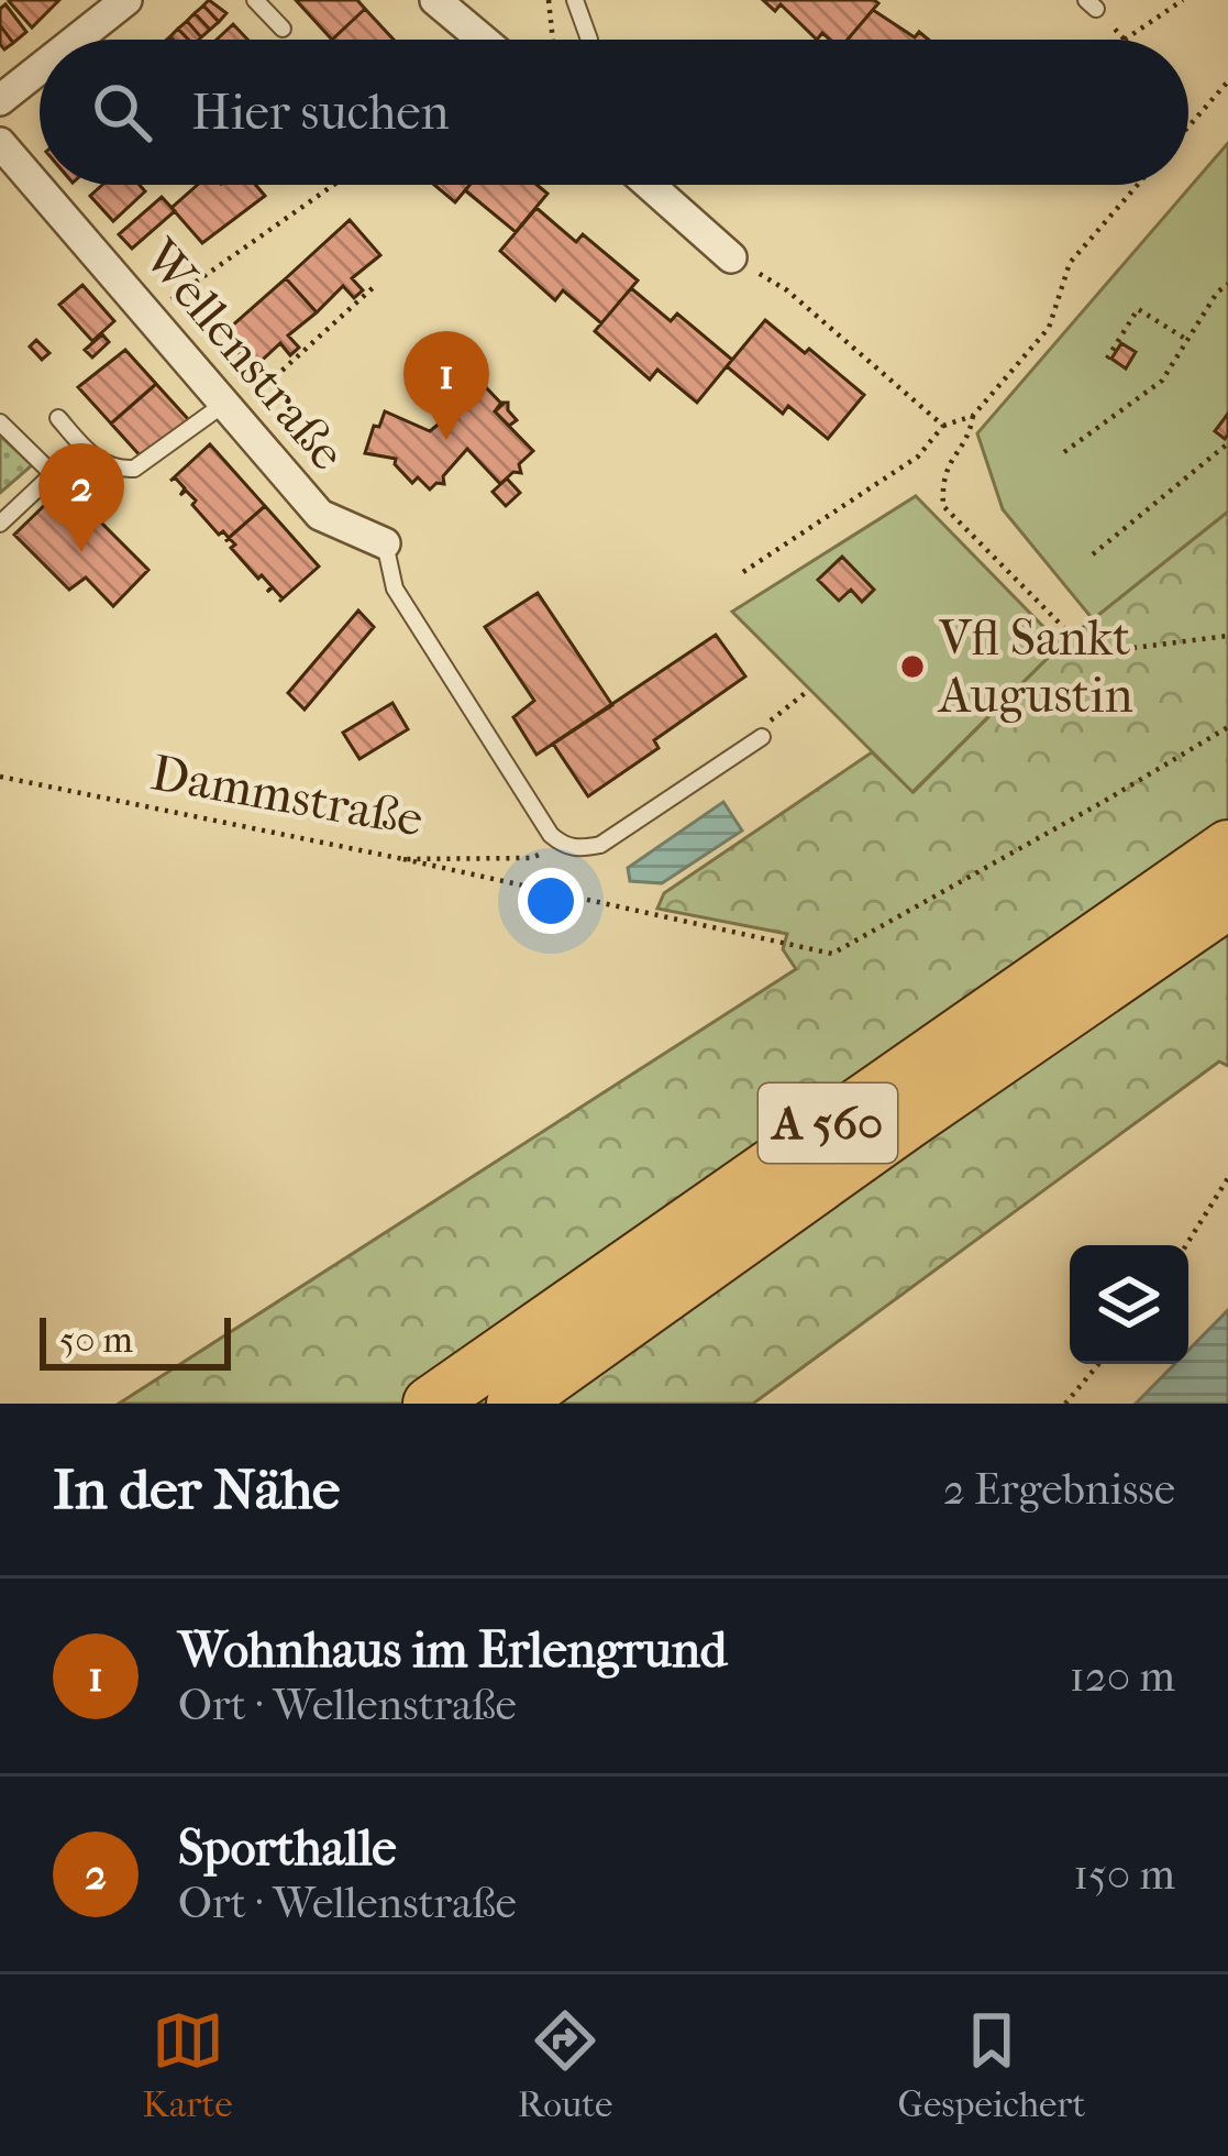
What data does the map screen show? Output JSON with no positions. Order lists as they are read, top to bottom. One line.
{"streets":{"highway":["A 560"],"street":["Wellenstraße"],"path":["Dammstraße"]},"places":["Vfl Sankt Augustin"],"scale_bar":"50 m","page":{"search":"Hier suchen","pins":["1","2"],"scale":"50 m","heading":["In der Nähe","2 Ergebnisse"],"list":[{"mark":"1","name":"Wohnhaus im Erlengrund","note":"Ort · Wellenstraße","value":"120 m"},{"mark":"2","name":"Sporthalle","note":"Ort · Wellenstraße","value":"150 m"}],"nav":["Karte","Route","Gespeichert"]}}
